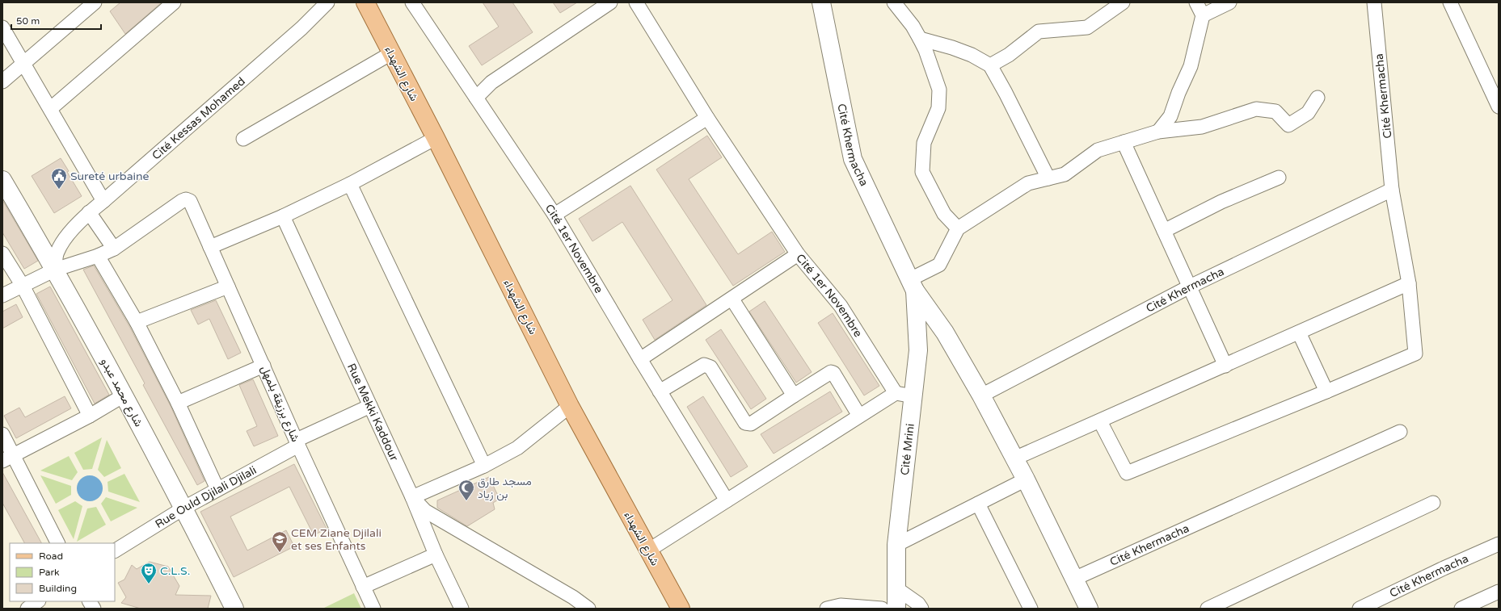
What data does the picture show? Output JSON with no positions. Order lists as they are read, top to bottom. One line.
{"streets":{"main road":["شارع الشهداء"],"street":["Cité Khermacha","Cité Kessas Mohamed","Cité 1er Novembre","شارع محمد عبدو","شارع برزيقة بلمهل","Rue Mekki Kaddour","Cité Mrini","Rue Ould Djilali Djilali"]},"crossings":[["Cité Khermacha","Cité Mrini"],["Cité Kessas Mohamed","شارع محمد عبدو"],["Cité 1er Novembre","Cité Mrini"],["شارع محمد عبدو","Rue Ould Djilali Djilali"],["شارع برزيقة بلمهل","Rue Ould Djilali Djilali"],["Rue Mekki Kaddour","Rue Ould Djilali Djilali"]],"places":{"public building":["Sureté urbaine"],"mosque":["مسجد طارق بن زياد"],"school or university":["CEM Ziane Djilali et ses Enfants"],"theatre":["C.L.S."]},"legend":["Road","Park","Building"],"scale_bar":"50 m"}
